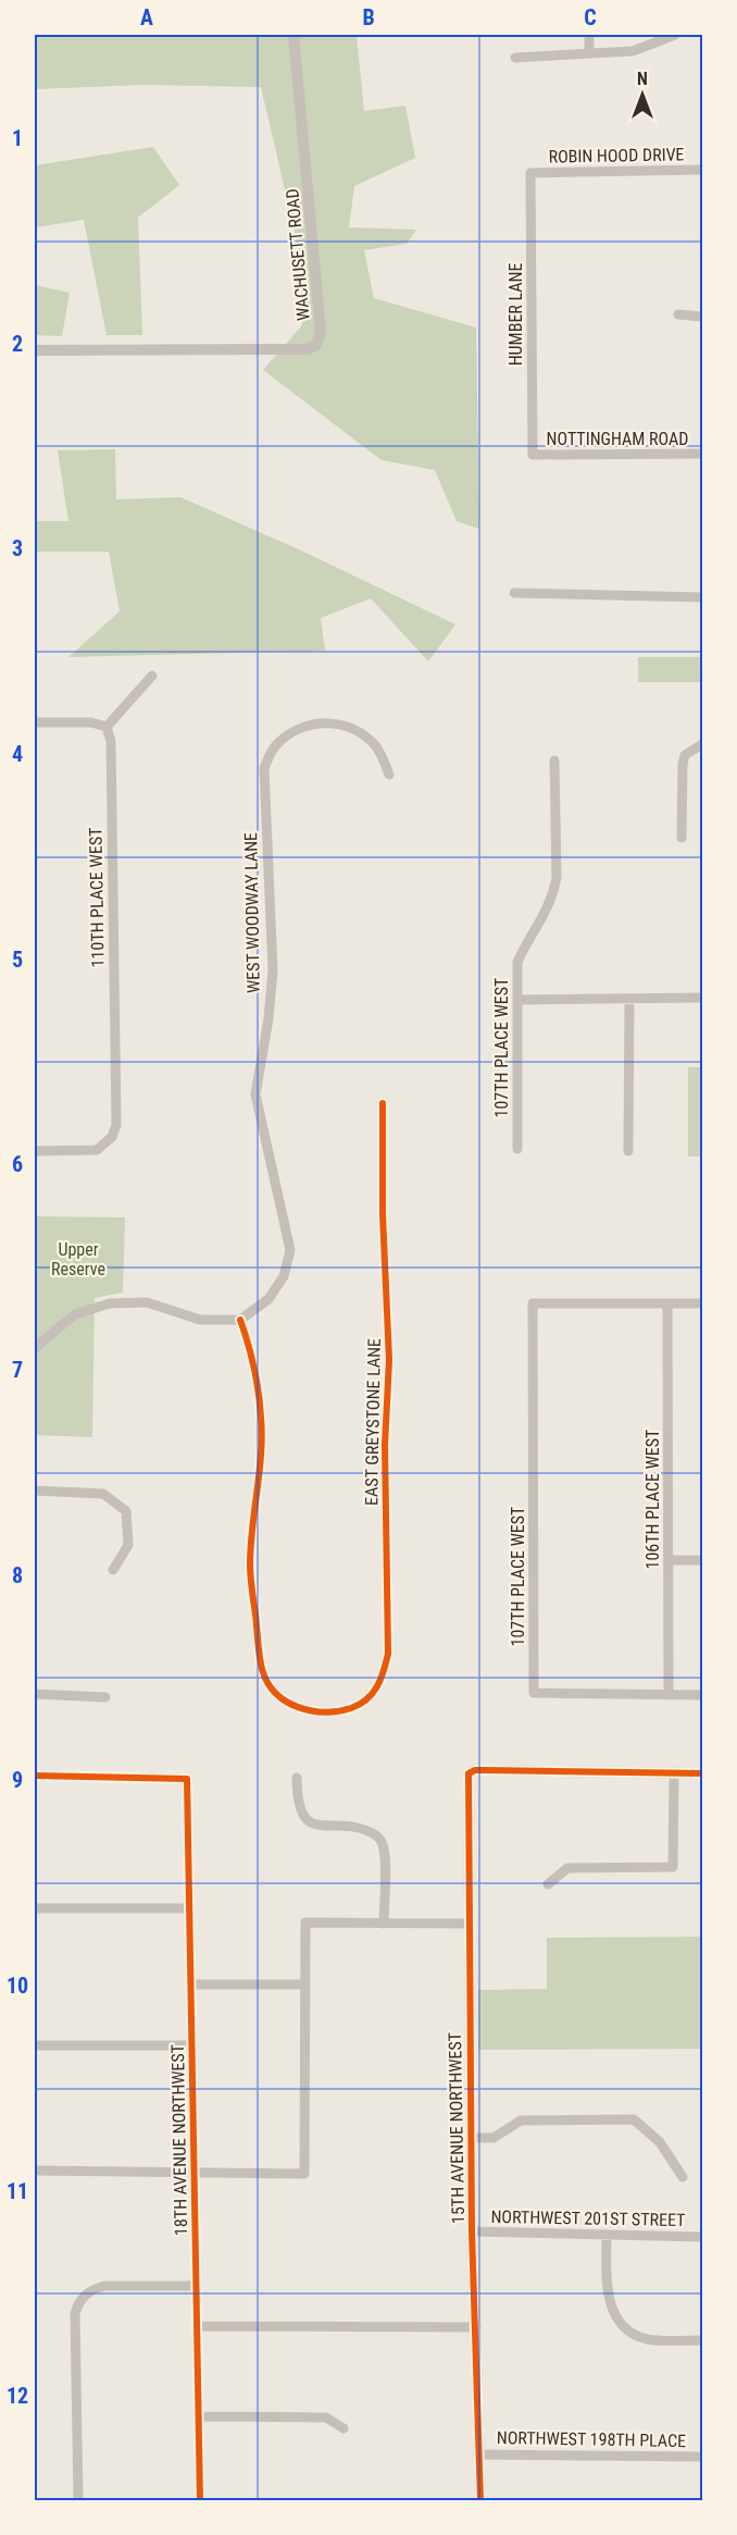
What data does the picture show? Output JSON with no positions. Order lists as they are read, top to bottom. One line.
{"streets":{"street":["ROBIN HOOD DRIVE","WACHUSETT ROAD","HUMBER LANE","NOTTINGHAM ROAD","110TH PLACE WEST","WEST WOODWAY LANE","107TH PLACE WEST","EAST GREYSTONE LANE","106TH PLACE WEST","15TH AVENUE NORTHWEST","18TH AVENUE NORTHWEST","NORTHWEST 201ST STREET","NORTHWEST 198TH PLACE"]},"crossings":[["ROBIN HOOD DRIVE","HUMBER LANE"],["HUMBER LANE","NOTTINGHAM ROAD"],["WEST WOODWAY LANE","EAST GREYSTONE LANE"],["107TH PLACE WEST","106TH PLACE WEST"],["15TH AVENUE NORTHWEST","NORTHWEST 201ST STREET"],["15TH AVENUE NORTHWEST","NORTHWEST 198TH PLACE"]],"parks":["Upper Reserve"],"north":"top","grid":{"columns":["A","B","C"],"rows":["1","2","3","4","5","6","7","8","9","10","11","12"]}}
